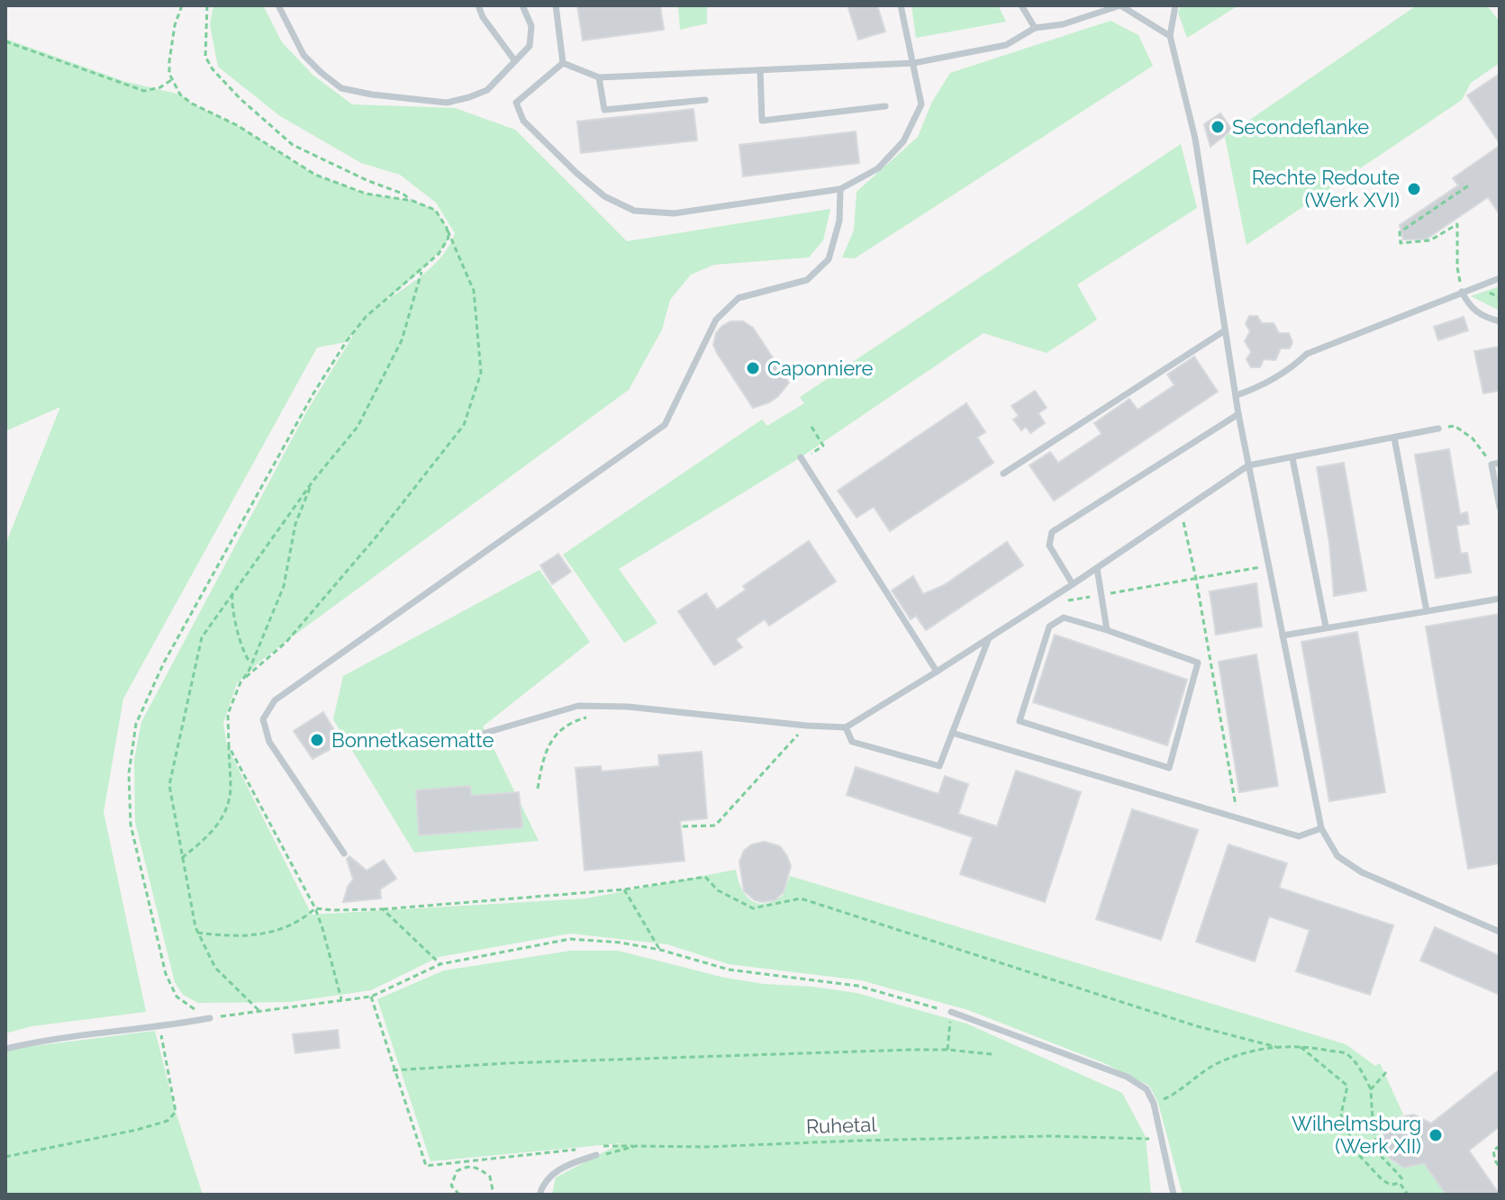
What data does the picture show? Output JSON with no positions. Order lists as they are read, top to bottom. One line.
{"streets":{"path":["Ruhetal"]},"places":["Secondeflanke","Rechte Redoute (Werk XVI)","Caponniere","Bonnetkasematte","Wilhelmsburg (Werk XII)"]}
